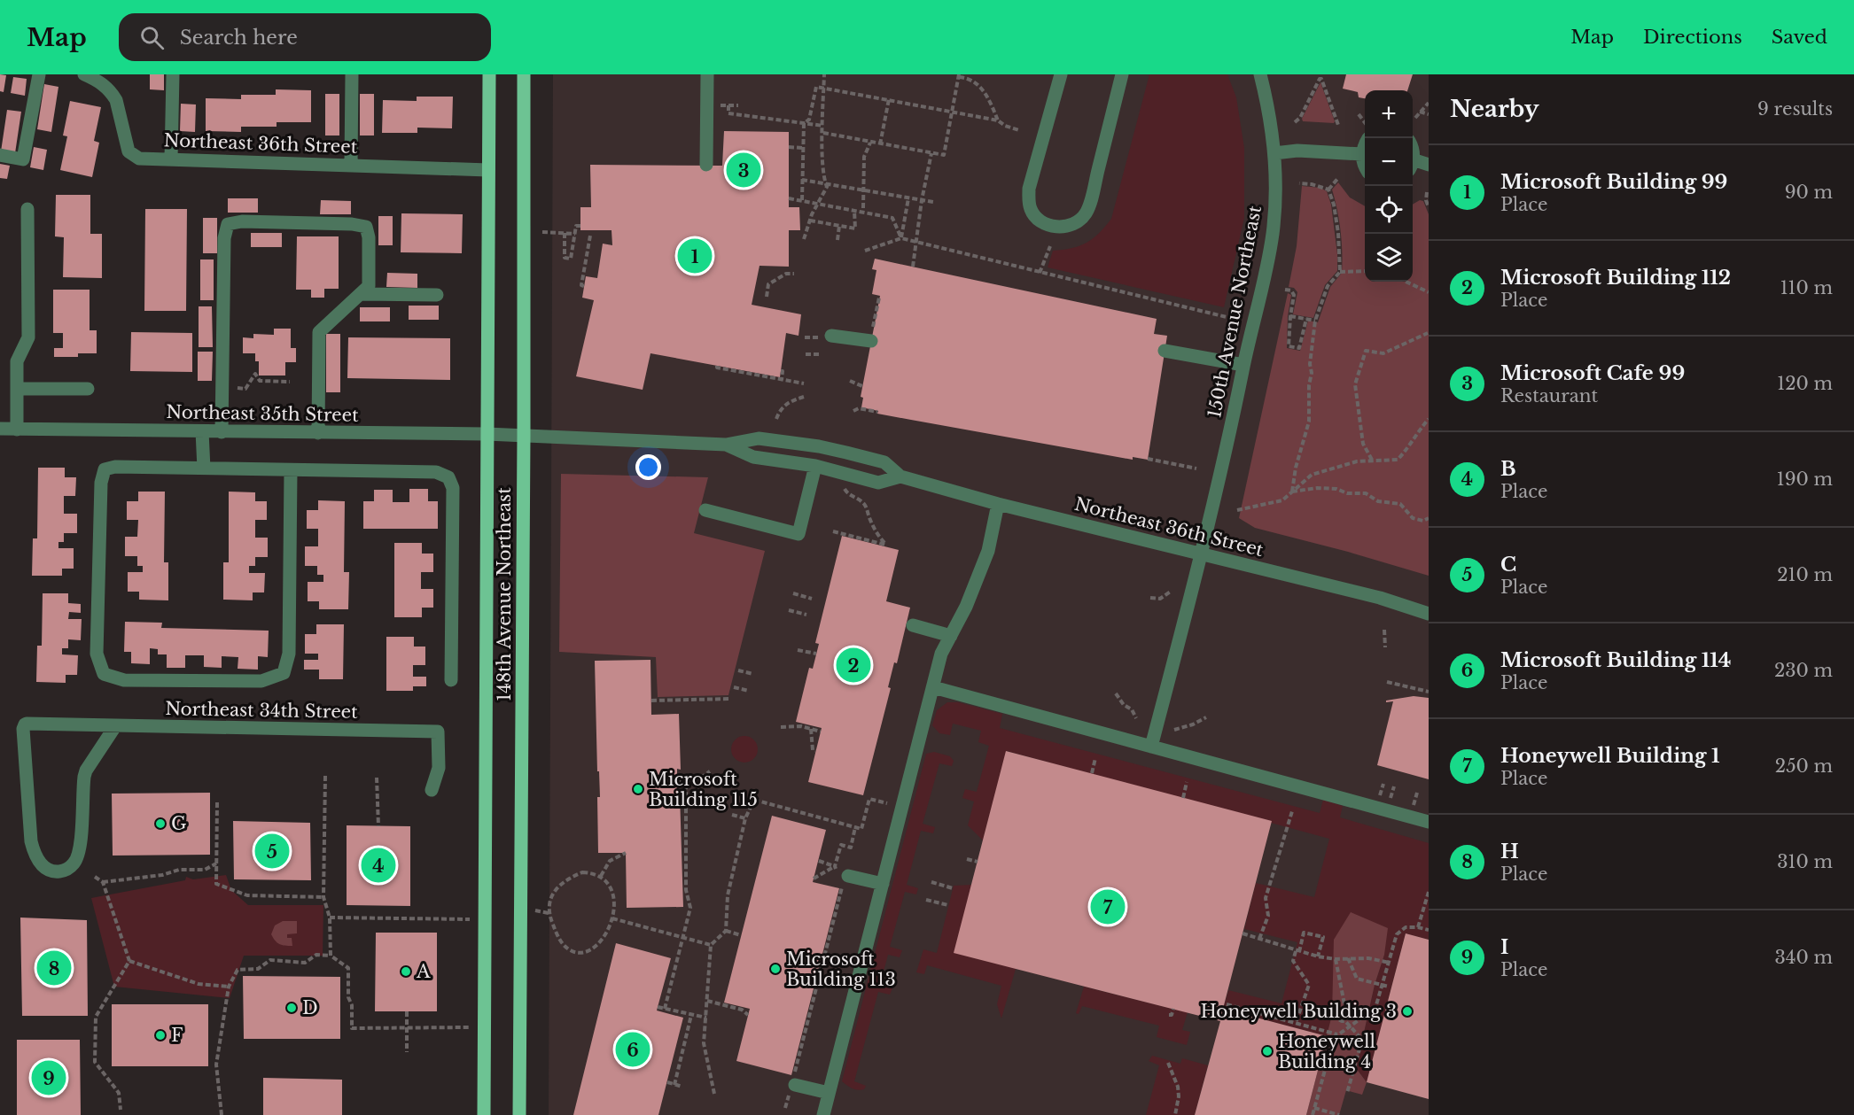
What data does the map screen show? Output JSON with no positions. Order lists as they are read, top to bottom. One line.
{"streets":{"main road":["148th Avenue Northeast"],"street":["Northeast 36th Street","150th Avenue Northeast","Northeast 35th Street","Northeast 34th Street"]},"crossings":[["Northeast 36th Street","150th Avenue Northeast"],["Northeast 36th Street","Northeast 35th Street"],["Northeast 36th Street","148th Avenue Northeast"],["Northeast 35th Street","148th Avenue Northeast"]],"places":["Microsoft Building 115","G","Microsoft Building 113","A","D","Honeywell Building 3","F","Honeywell Building 4"],"page":{"header":"Map","search":"Search here","nav":["Map","Directions","Saved"],"heading":["Nearby","9 results"],"map_buttons":["+","−"],"list":[{"mark":"1","name":"Microsoft Building 99","note":"Place","value":"90 m"},{"mark":"2","name":"Microsoft Building 112","note":"Place","value":"110 m"},{"mark":"3","name":"Microsoft Cafe 99","note":"Restaurant","value":"120 m"},{"mark":"4","name":"B","note":"Place","value":"190 m"},{"mark":"5","name":"C","note":"Place","value":"210 m"},{"mark":"6","name":"Microsoft Building 114","note":"Place","value":"230 m"},{"mark":"7","name":"Honeywell Building 1","note":"Place","value":"250 m"},{"mark":"8","name":"H","note":"Place","value":"310 m"},{"mark":"9","name":"I","note":"Place","value":"340 m"}],"pins":["3","1","2","5","4","7","8","6","9"]}}
